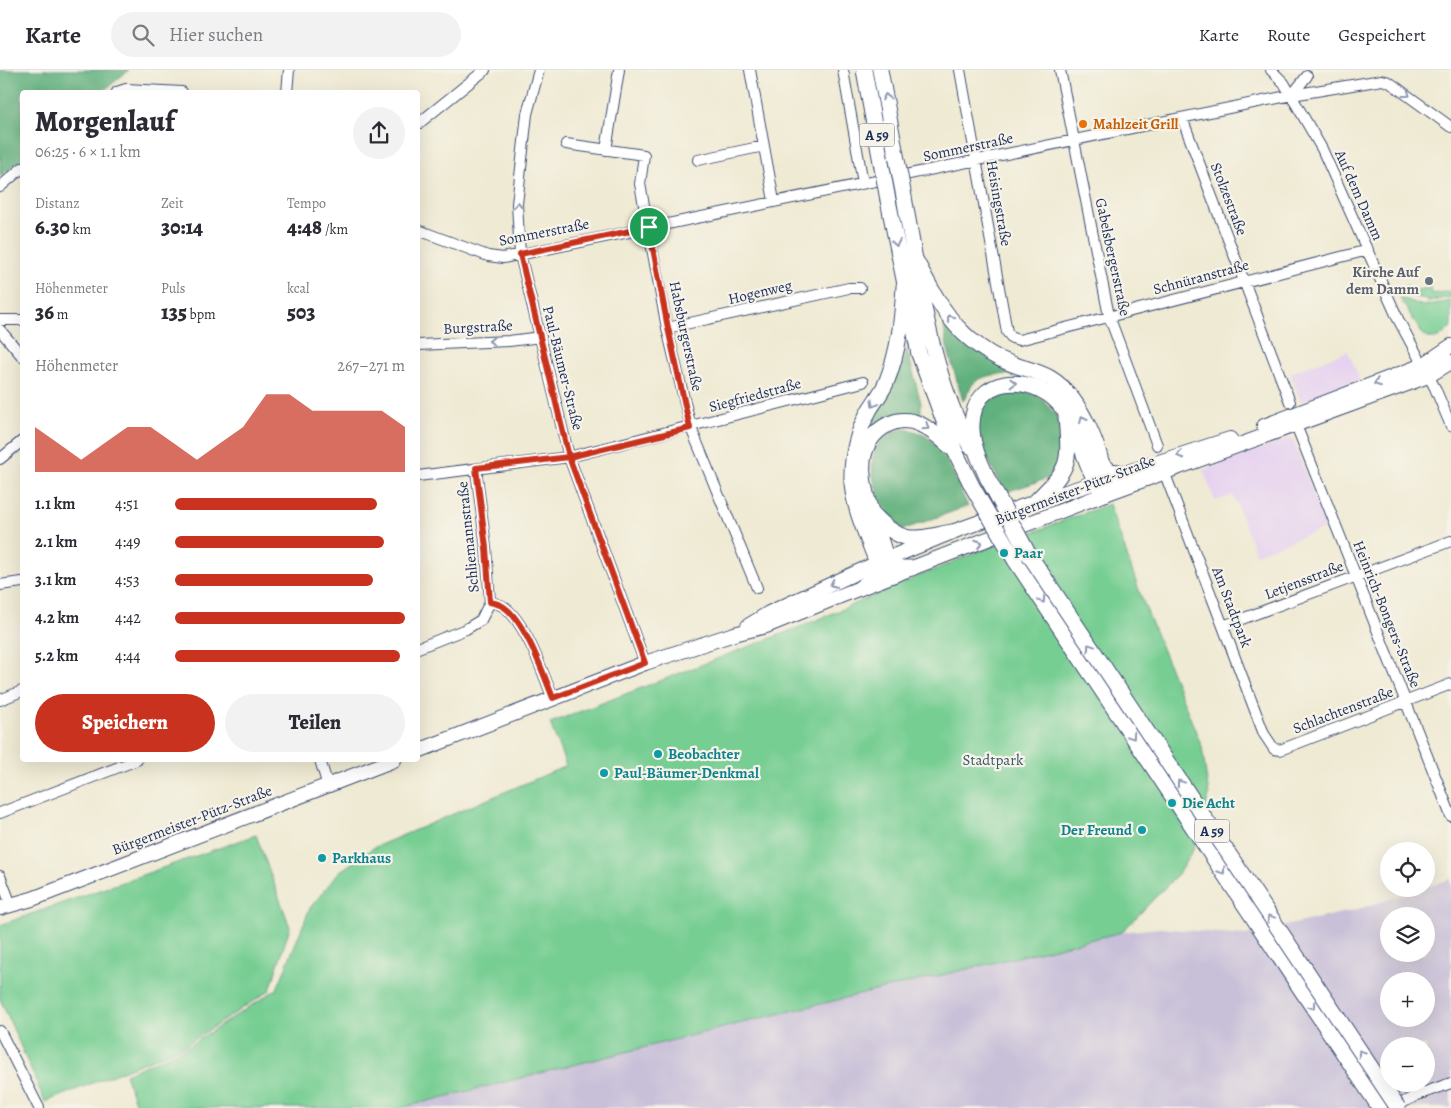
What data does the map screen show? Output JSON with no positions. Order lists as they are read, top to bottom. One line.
{"streets":{"highway":["A 59"],"main road":["Bürgermeister-Pütz-Straße"],"street":["Sommerstraße","Auf dem Damm","Stolzestraße","Heisingstraße","Gabelsbergerstraße","Schnüranstraße","Hogenweg","Burgstraße","Habsburgerstraße","Paul-Bäumer-Straße","Siegfriedstraße","Schliemannstraße","Letjensstraße","Am Stadtpark","Heinrich-Bongers-Straße","Schlachtenstraße"]},"crossings":[["Sommerstraße","Auf dem Damm"],["Sommerstraße","Stolzestraße"],["Sommerstraße","Heisingstraße"],["Sommerstraße","Gabelsbergerstraße"],["Sommerstraße","Habsburgerstraße"],["Sommerstraße","Paul-Bäumer-Straße"],["Auf dem Damm","Schnüranstraße"],["Auf dem Damm","Bürgermeister-Pütz-Straße"],["Stolzestraße","Schnüranstraße"],["Heisingstraße","Schnüranstraße"],["Gabelsbergerstraße","Schnüranstraße"],["Hogenweg","Habsburgerstraße"],["Burgstraße","Paul-Bäumer-Straße"],["Habsburgerstraße","Siegfriedstraße"],["Paul-Bäumer-Straße","Siegfriedstraße"],["Paul-Bäumer-Straße","Bürgermeister-Pütz-Straße"],["Siegfriedstraße","Schliemannstraße"],["Bürgermeister-Pütz-Straße","Schliemannstraße"],["Bürgermeister-Pütz-Straße","Am Stadtpark"],["Bürgermeister-Pütz-Straße","Heinrich-Bongers-Straße"],["Letjensstraße","Am Stadtpark"],["Letjensstraße","Heinrich-Bongers-Straße"],["Am Stadtpark","Schlachtenstraße"],["Heinrich-Bongers-Straße","Schlachtenstraße"]],"one_way":["Burgstraße"],"parks":["Stadtpark"],"places":["Mahlzeit Grill","Kirche Auf dem Damm","Paar","Beobachter","Paul-Bäumer-Denkmal","Die Acht","Der Freund","Parkhaus"],"page":{"header":"Karte","search":"Hier suchen","nav":["Karte","Route","Gespeichert"],"heading":["Morgenlauf","06:25 · 6 × 1.1 km"],"stats":[["Distanz","6.30 km"],["Zeit","30:14"],["Tempo","4:48 /km"],["Höhenmeter","36 m"],["Puls","135 bpm"],["kcal","503"]],"chart":["Höhenmeter","267–271 m"],"list":[{"name":"1.1 km","note":"4:51"},{"name":"2.1 km","note":"4:49"},{"name":"3.1 km","note":"4:53"},{"name":"4.2 km","note":"4:42"},{"name":"5.2 km","note":"4:44"}],"buttons":["Speichern","Teilen"],"map_buttons":["+","−"]}}
